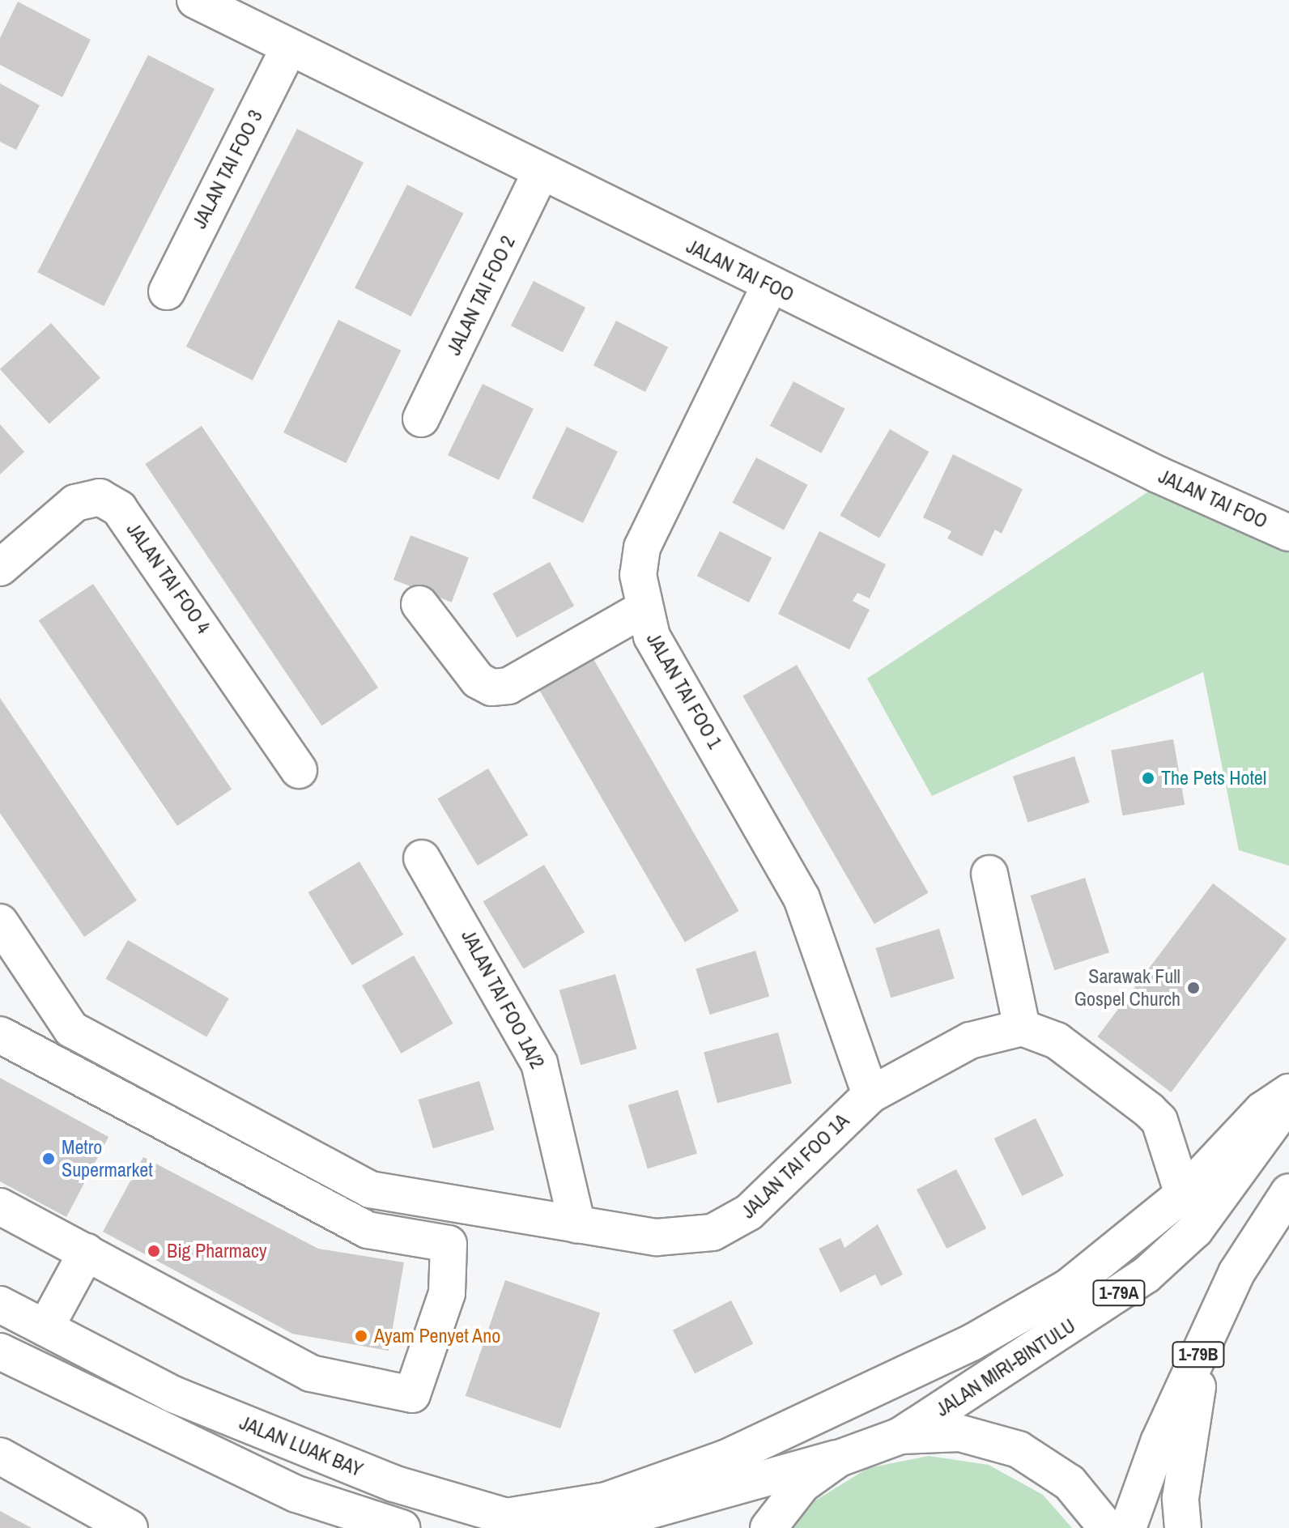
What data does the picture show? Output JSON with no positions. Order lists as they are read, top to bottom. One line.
{"streets":{"main road":["JALAN TAI FOO 3","JALAN TAI FOO","JALAN TAI FOO 2","JALAN TAI FOO 4","JALAN TAI FOO 1","JALAN TAI FOO 1A/2","JALAN TAI FOO 1A","1-79A","1-79B","JALAN MIRI-BINTULU","JALAN LUAK BAY"]},"crossings":[["JALAN TAI FOO 3","JALAN TAI FOO"],["JALAN TAI FOO","JALAN TAI FOO 2"],["JALAN TAI FOO","JALAN TAI FOO 1"],["JALAN TAI FOO 1","JALAN TAI FOO 1A"],["JALAN TAI FOO 1A/2","JALAN TAI FOO 1A"]],"places":["The Pets Hotel","Sarawak Full Gospel Church","Metro Supermarket","Big Pharmacy","Ayam Penyet Ano"]}
